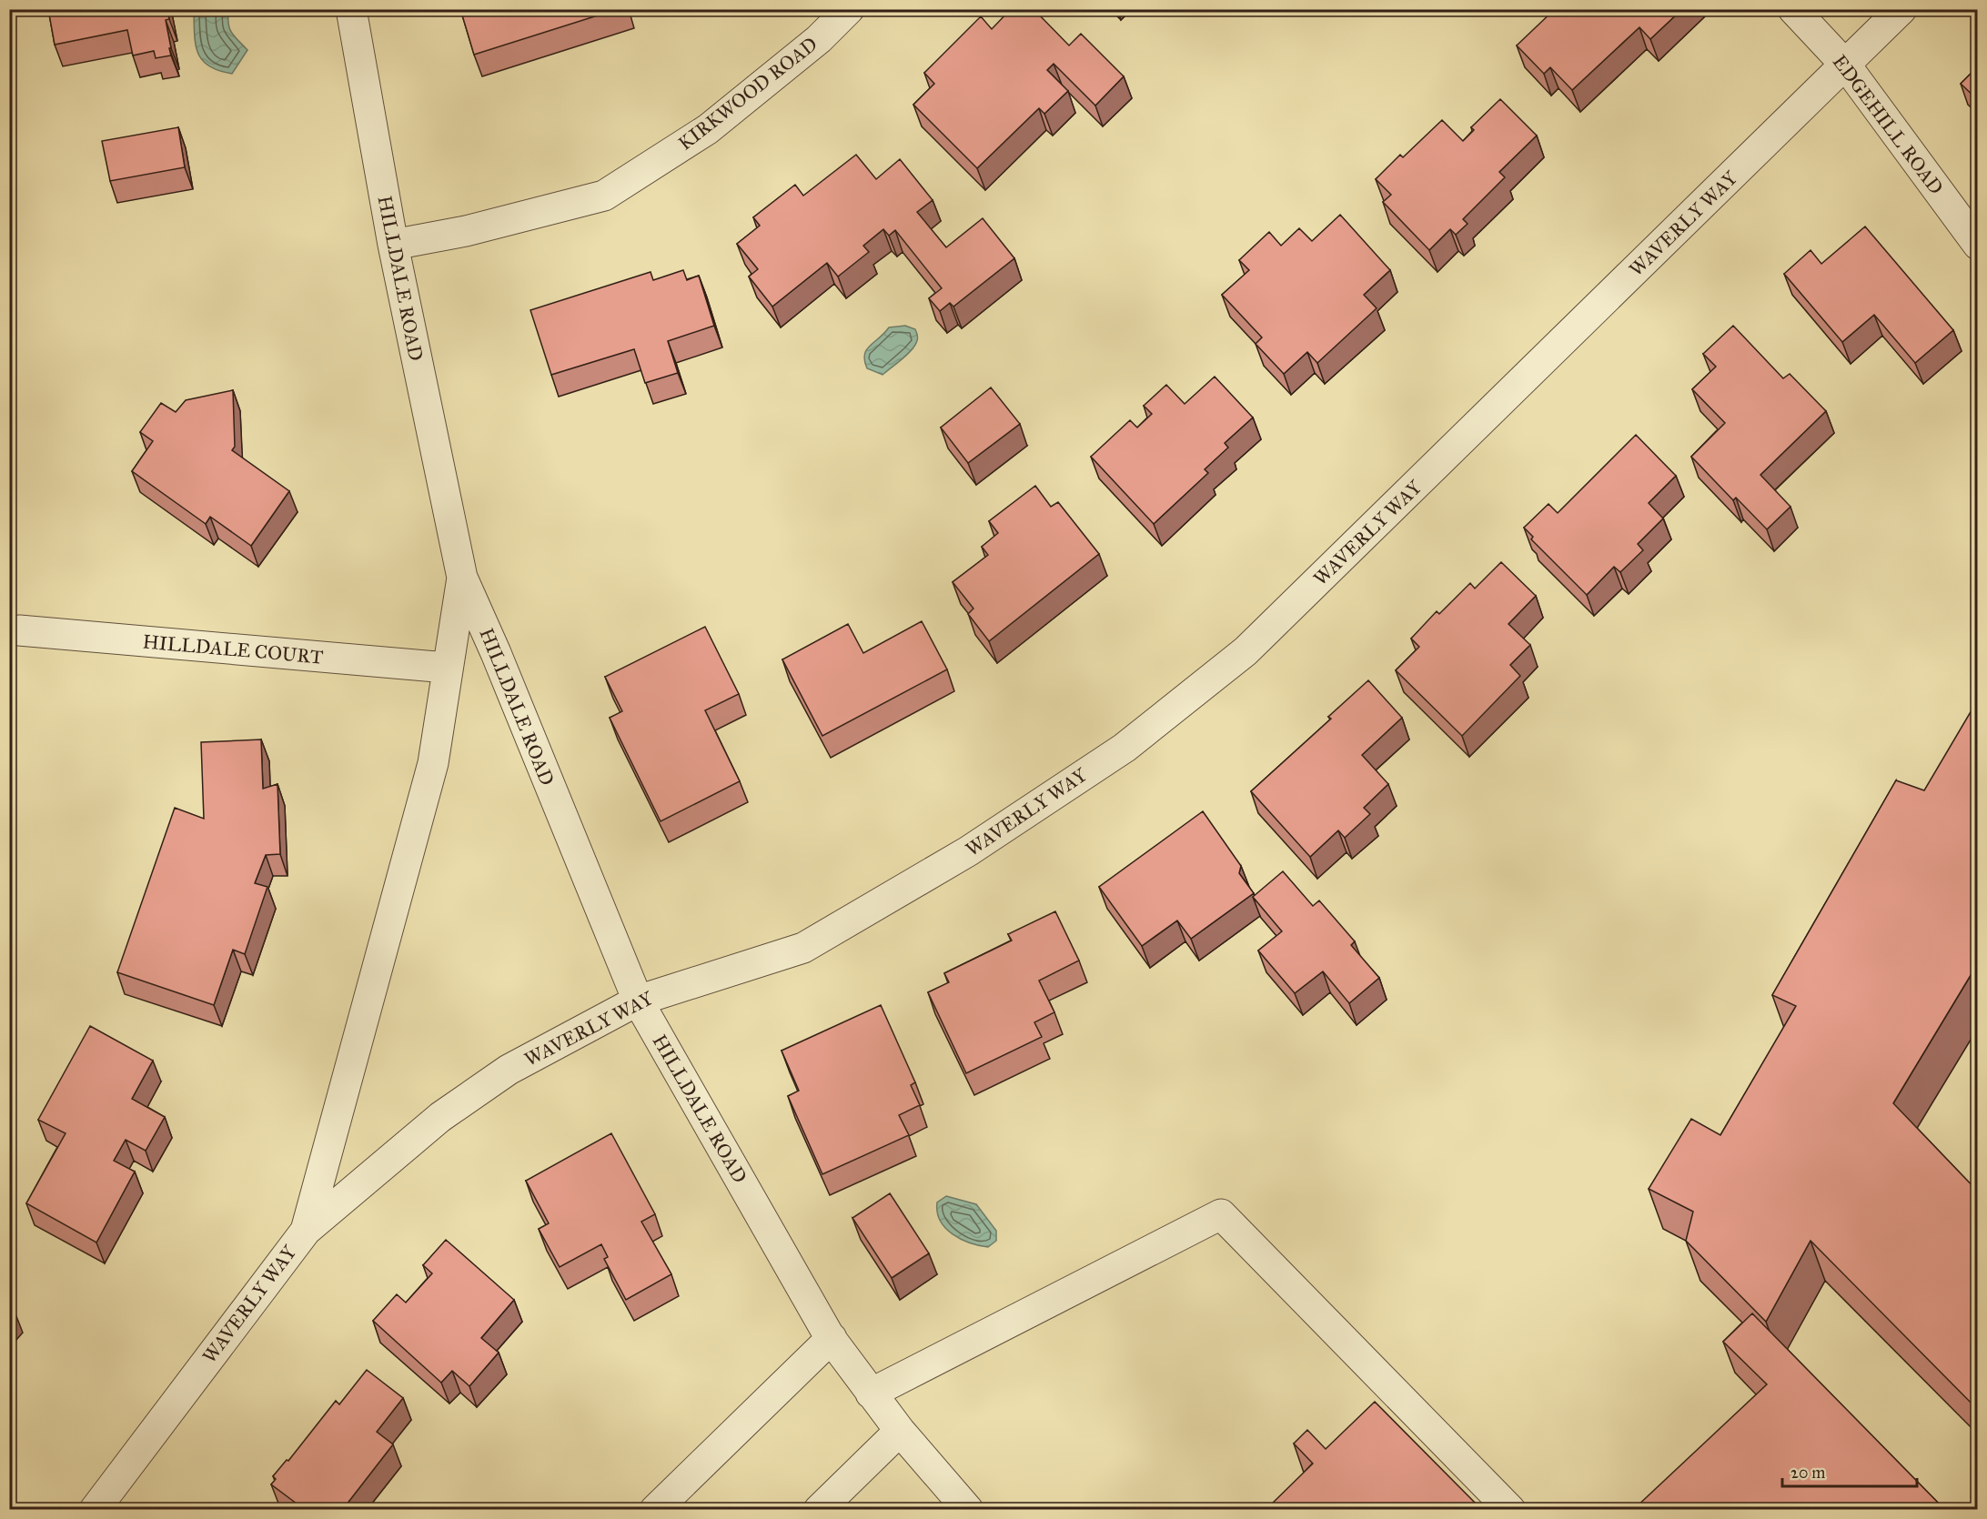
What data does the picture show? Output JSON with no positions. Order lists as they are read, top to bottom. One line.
{"streets":{"street":["KIRKWOOD ROAD","EDGEHILL ROAD","WAVERLY WAY","HILLDALE ROAD","HILLDALE COURT"]},"crossings":[["KIRKWOOD ROAD","HILLDALE ROAD"],["EDGEHILL ROAD","WAVERLY WAY"],["WAVERLY WAY","HILLDALE ROAD"],["HILLDALE ROAD","HILLDALE COURT"]],"scale_bar":"20 m"}
